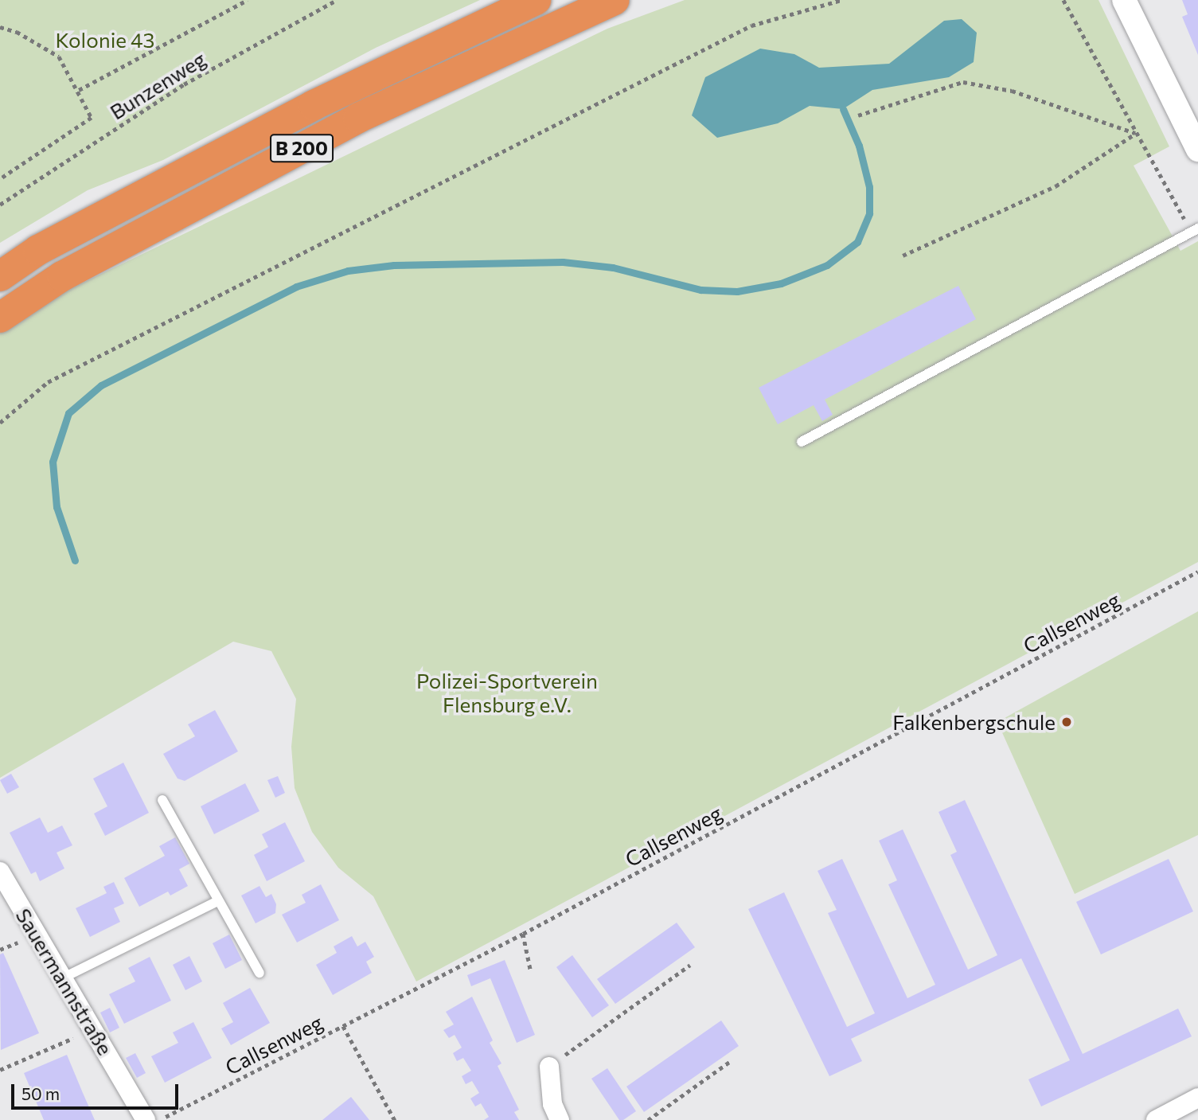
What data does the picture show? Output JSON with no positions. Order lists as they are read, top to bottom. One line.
{"streets":{"highway":["B 200"],"street":["Sauermannstraße"],"path":["Bunzenweg","Callsenweg"]},"parks":["Kolonie 43","Polizei-Sportverein Flensburg e.V."],"places":["Falkenbergschule"],"scale_bar":"50 m"}
